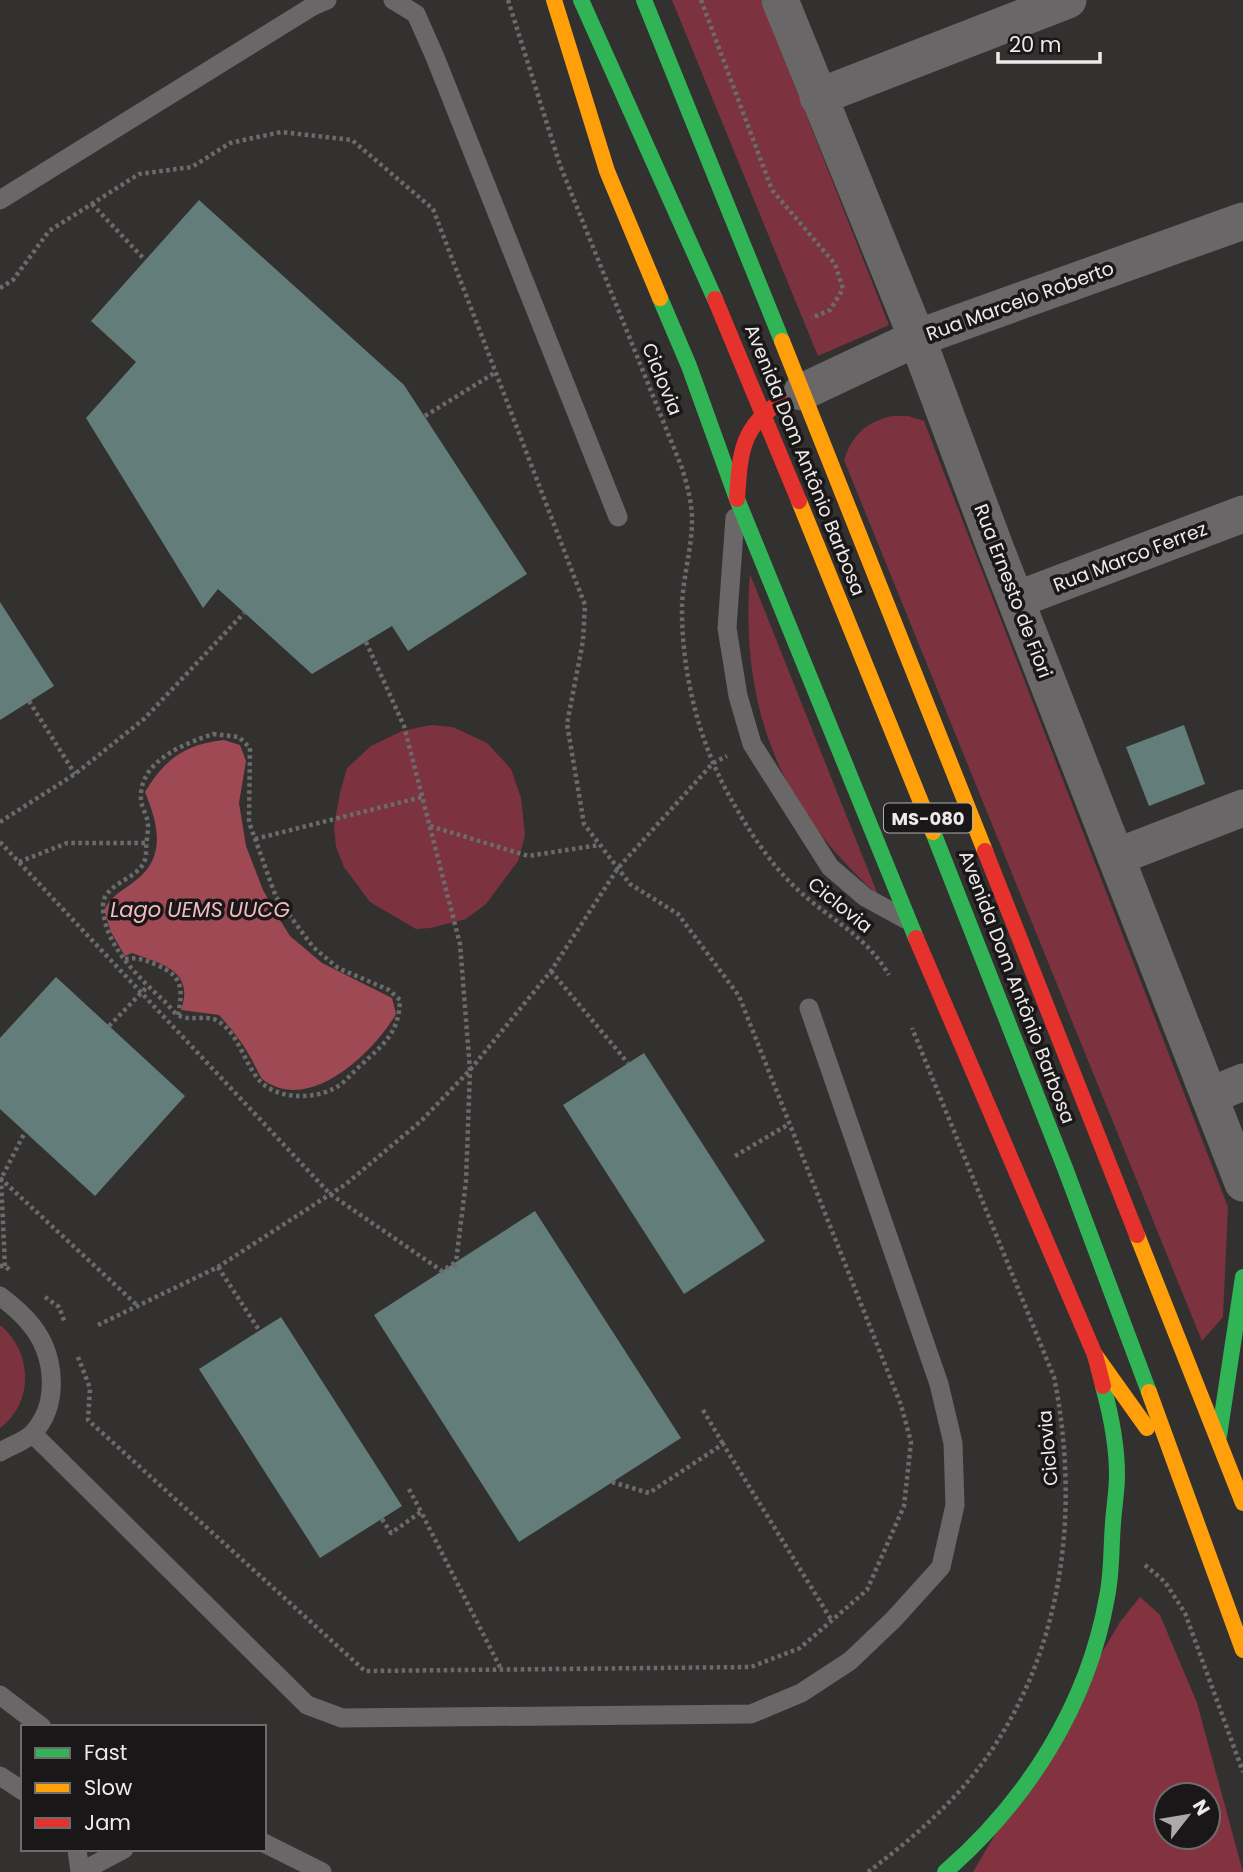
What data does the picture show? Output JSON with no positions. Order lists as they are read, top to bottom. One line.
{"streets":{"main road":["Avenida Dom Antônio Barbosa","MS-080"],"street":["Rua Marcelo Roberto","Rua Marco Ferrez","Rua Ernesto de Fiori"],"path":["Ciclovia"]},"crossings":[["Rua Marcelo Roberto","Avenida Dom Antônio Barbosa"],["Rua Marcelo Roberto","Rua Ernesto de Fiori"],["Rua Marco Ferrez","Rua Ernesto de Fiori"]],"water":["Lago UEMS UUCG"],"legend":["Fast","Slow","Jam"],"scale_bar":"20 m","north":"top right"}
